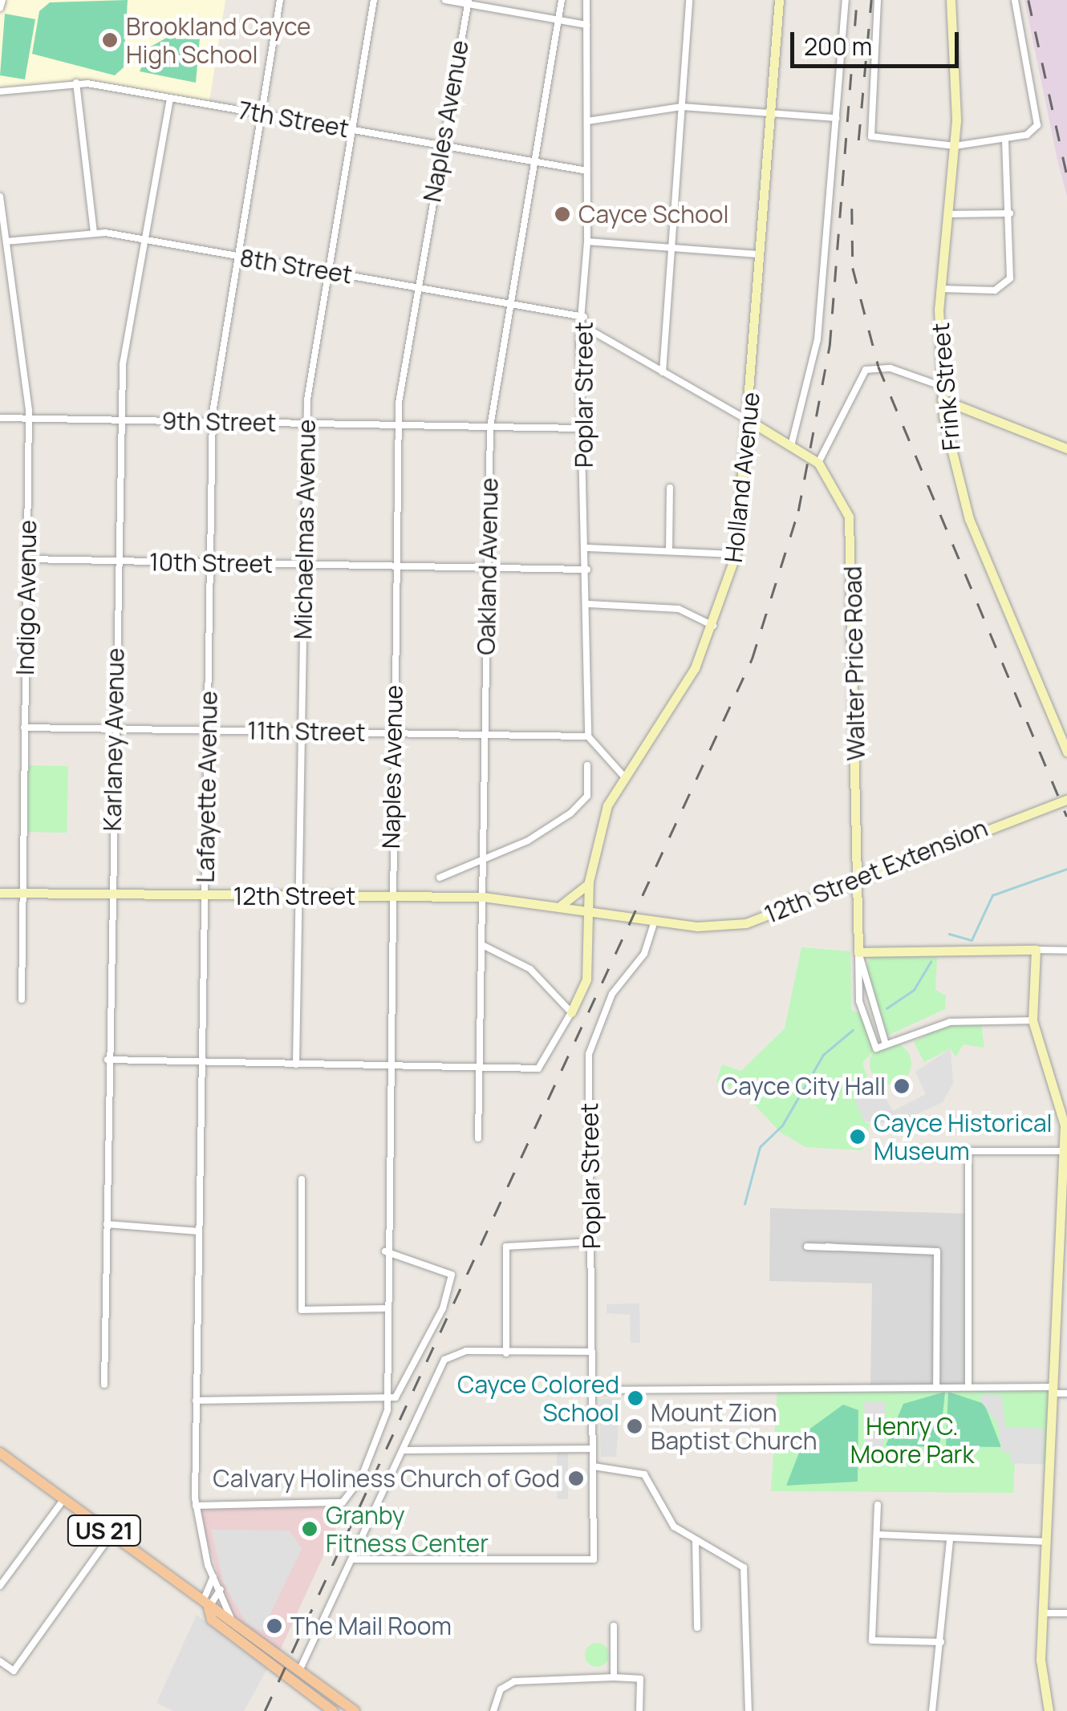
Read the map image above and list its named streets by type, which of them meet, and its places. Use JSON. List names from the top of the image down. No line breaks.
{"streets":{"main road":["US 21"],"street":["7th Street","Naples Avenue","8th Street","Frink Street","Poplar Street","9th Street","Holland Avenue","Michaelmas Avenue","10th Street","Oakland Avenue","Indigo Avenue","Walter Price Road","11th Street","Karlaney Avenue","Lafayette Avenue","12th Street Extension","12th Street"]},"crossings":[["7th Street","Naples Avenue"],["7th Street","Poplar Street"],["7th Street","Michaelmas Avenue"],["7th Street","Oakland Avenue"],["7th Street","Karlaney Avenue"],["7th Street","Lafayette Avenue"],["Naples Avenue","8th Street"],["Naples Avenue","9th Street"],["Naples Avenue","10th Street"],["Naples Avenue","11th Street"],["Naples Avenue","Lafayette Avenue"],["Naples Avenue","12th Street"],["8th Street","Poplar Street"],["8th Street","Michaelmas Avenue"],["8th Street","Oakland Avenue"],["8th Street","Indigo Avenue"],["8th Street","Karlaney Avenue"],["8th Street","Lafayette Avenue"],["Poplar Street","9th Street"],["Poplar Street","10th Street"],["Poplar Street","11th Street"],["Poplar Street","12th Street Extension"],["9th Street","Michaelmas Avenue"],["9th Street","Oakland Avenue"],["9th Street","Indigo Avenue"],["9th Street","Karlaney Avenue"],["9th Street","Lafayette Avenue"],["Holland Avenue","Walter Price Road"],["Holland Avenue","12th Street Extension"],["Holland Avenue","12th Street"],["Michaelmas Avenue","10th Street"],["Michaelmas Avenue","11th Street"],["Michaelmas Avenue","12th Street"],["10th Street","Oakland Avenue"],["10th Street","Indigo Avenue"],["10th Street","Karlaney Avenue"],["10th Street","Lafayette Avenue"],["Oakland Avenue","11th Street"],["Oakland Avenue","12th Street"],["Indigo Avenue","11th Street"],["Indigo Avenue","12th Street"],["Walter Price Road","12th Street Extension"],["11th Street","Karlaney Avenue"],["11th Street","Lafayette Avenue"],["Karlaney Avenue","12th Street"],["Lafayette Avenue","12th Street"],["Lafayette Avenue","US 21"],["12th Street Extension","12th Street"]],"parks":["Henry C. Moore Park"],"places":["Brookland Cayce High School","Cayce School","Cayce City Hall","Cayce Historical Museum","Cayce Colored School","Mount Zion Baptist Church","Calvary Holiness Church of God","Granby Fitness Center","The Mail Room"],"scale_bar":"200 m"}
